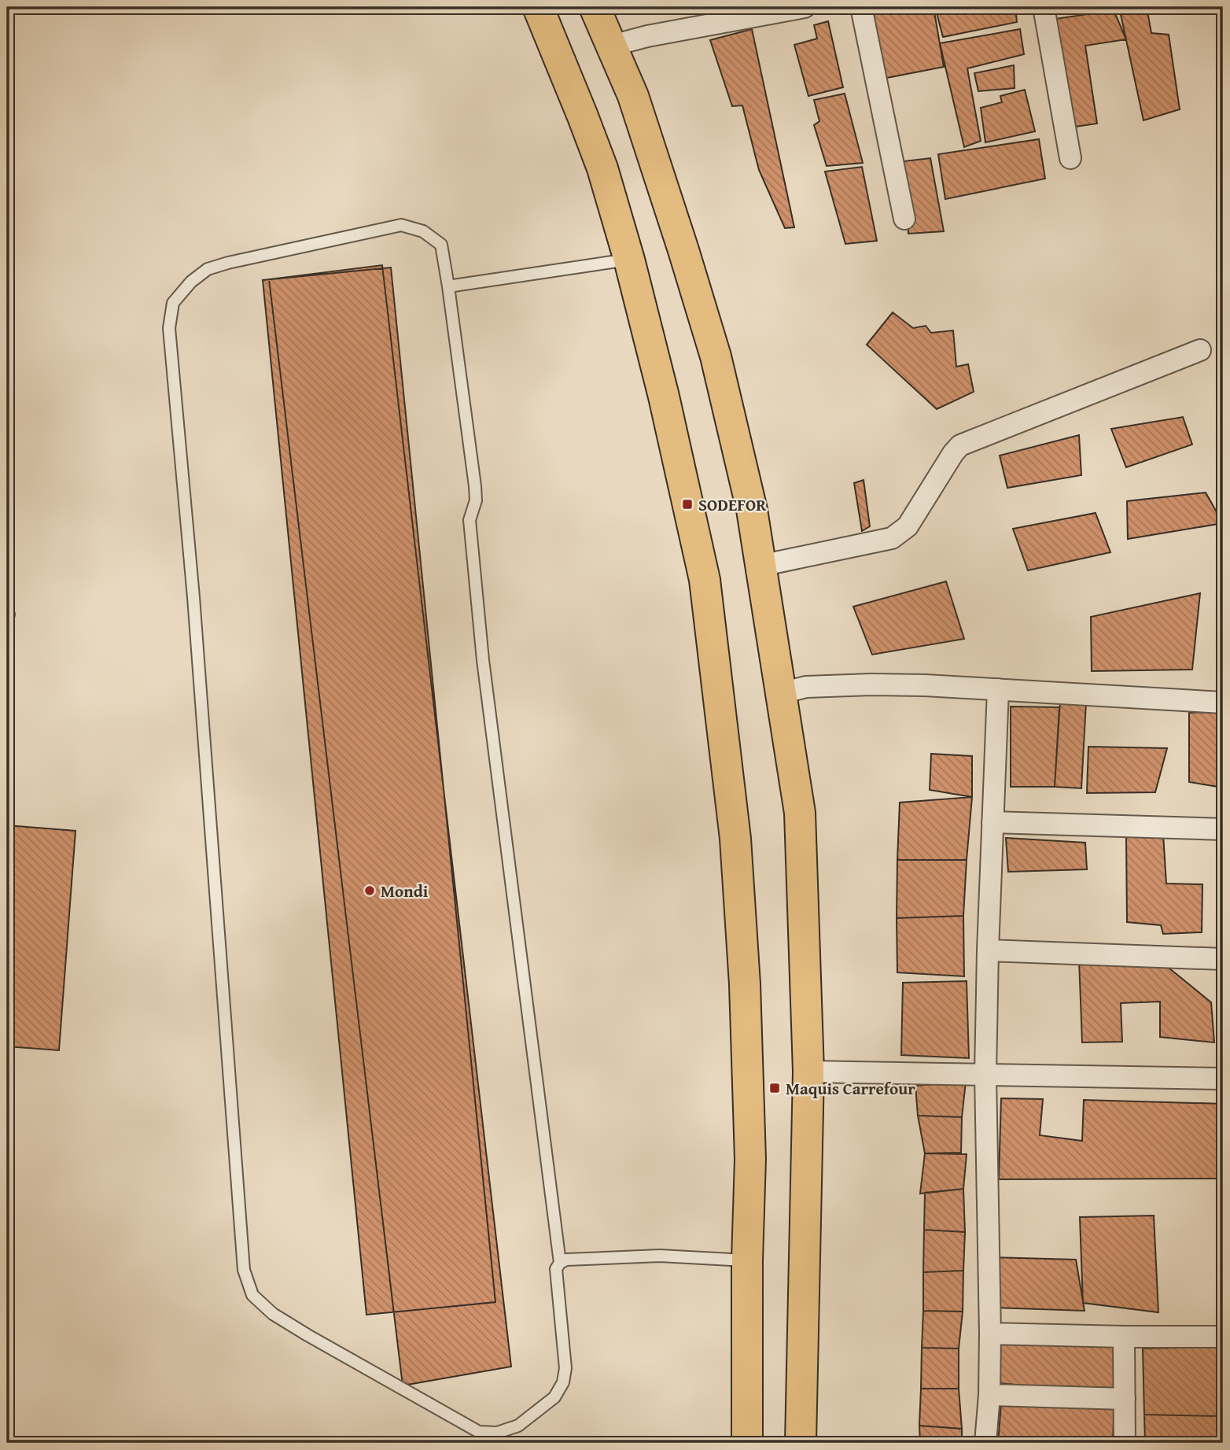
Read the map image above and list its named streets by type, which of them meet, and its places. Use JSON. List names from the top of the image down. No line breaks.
{"places":{"transit":["SODEFOR","Maquis Carrefour"],"other":["Mondi"]}}
